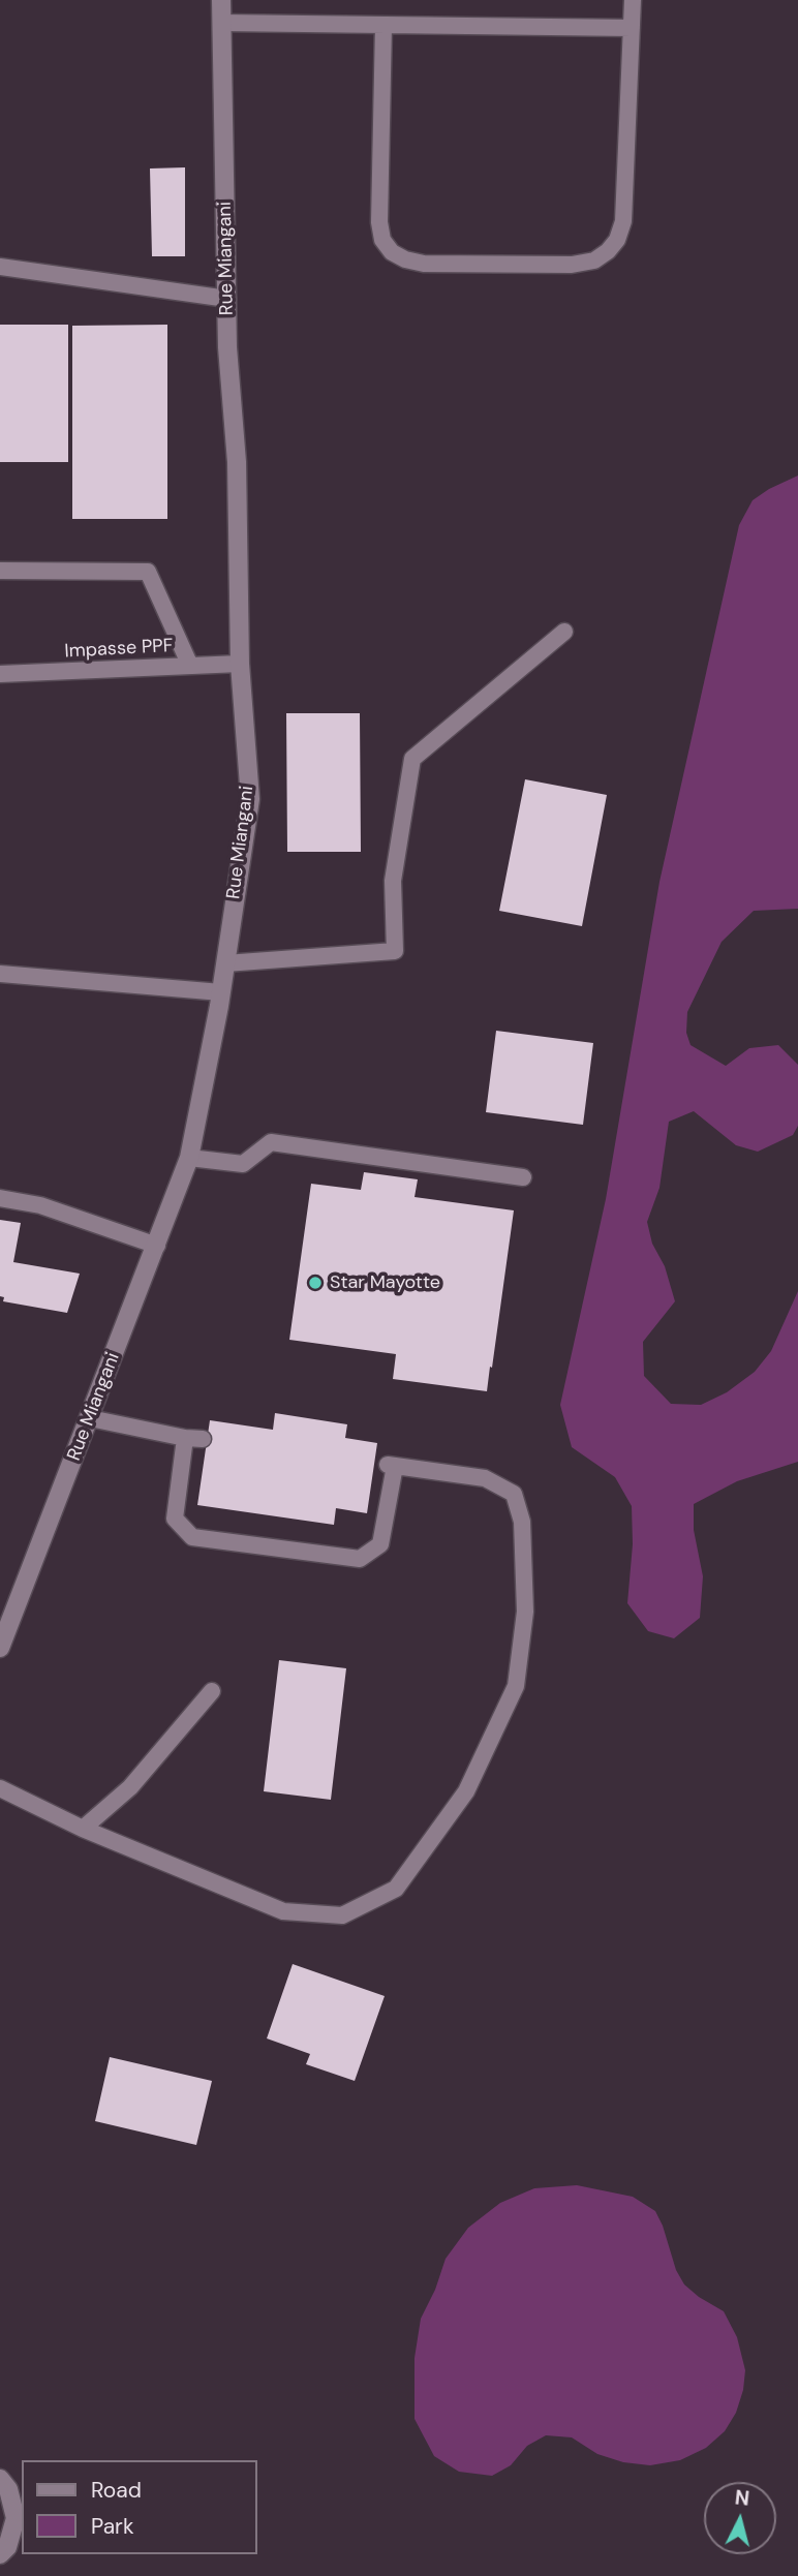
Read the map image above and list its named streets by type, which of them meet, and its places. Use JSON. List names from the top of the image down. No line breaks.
{"streets":{"street":["Rue Miangani"],"lane":["Impasse PPF"]},"crossings":[["Rue Miangani","Impasse PPF"]],"places":["Star Mayotte"],"legend":["Road","Park"],"north":"top"}
